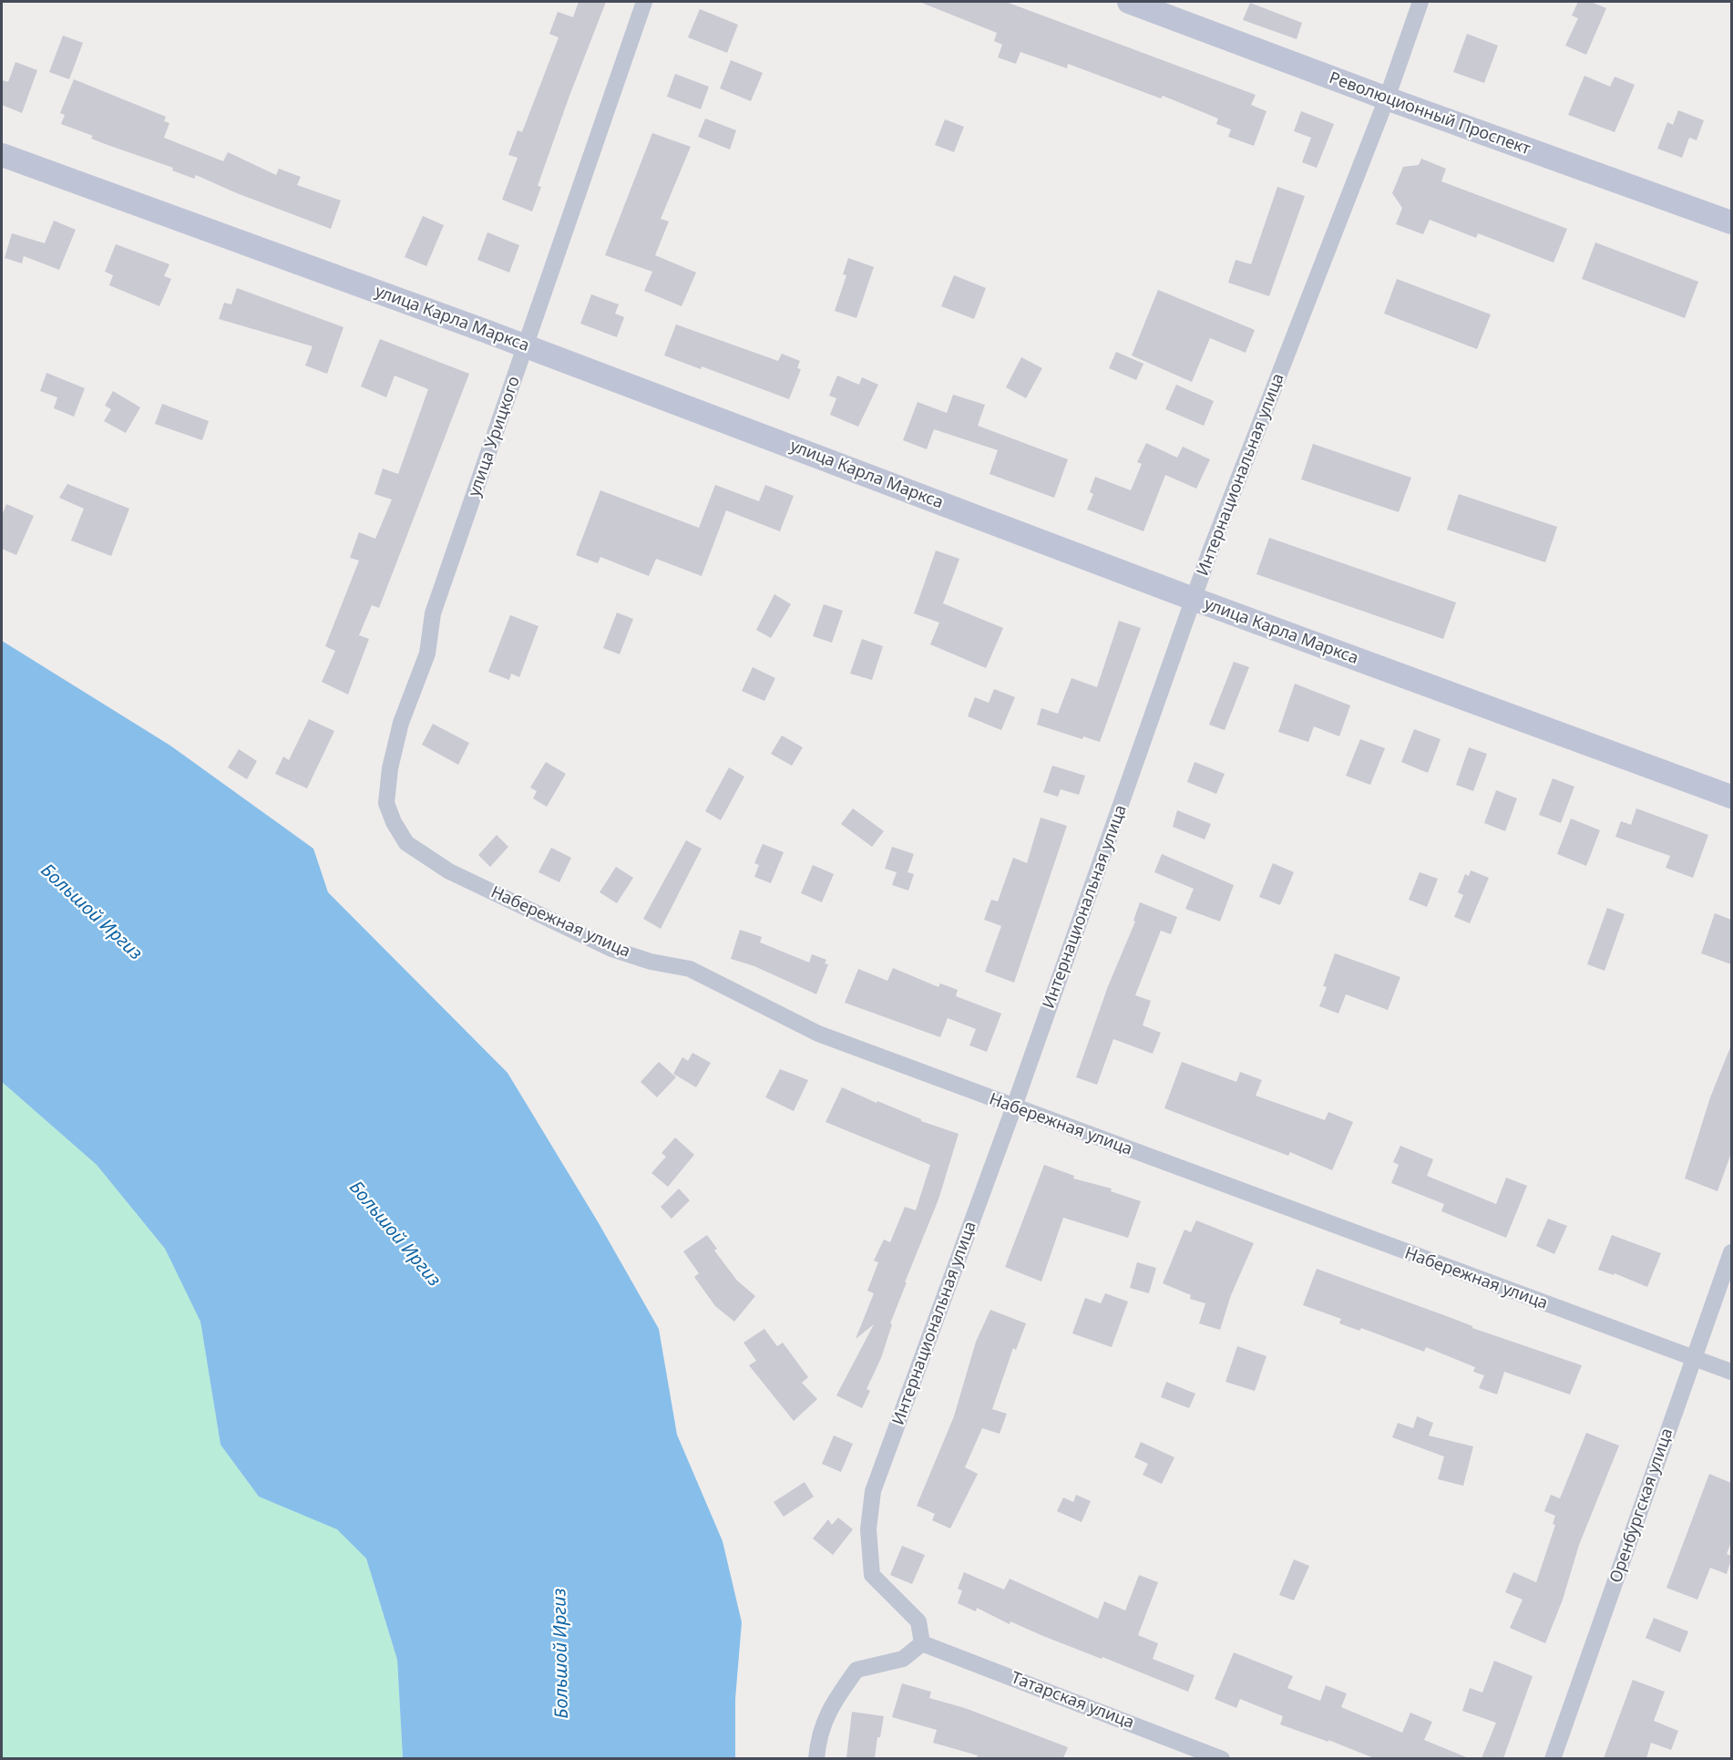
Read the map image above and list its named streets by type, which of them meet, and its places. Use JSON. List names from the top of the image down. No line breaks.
{"streets":{"main road":["Революционный Проспект","улица Карла Маркса"],"street":["улица Урицкого","Интернациональная улица","Набережная улица","Оренбургская улица","Татарская улица"]},"crossings":[["Революционный Проспект","Интернациональная улица"],["улица Карла Маркса","улица Урицкого"],["улица Карла Маркса","Интернациональная улица"],["улица Урицкого","Набережная улица"],["Интернациональная улица","Набережная улица"],["Интернациональная улица","Татарская улица"],["Набережная улица","Оренбургская улица"]],"water":["Большой Иргиз"]}
